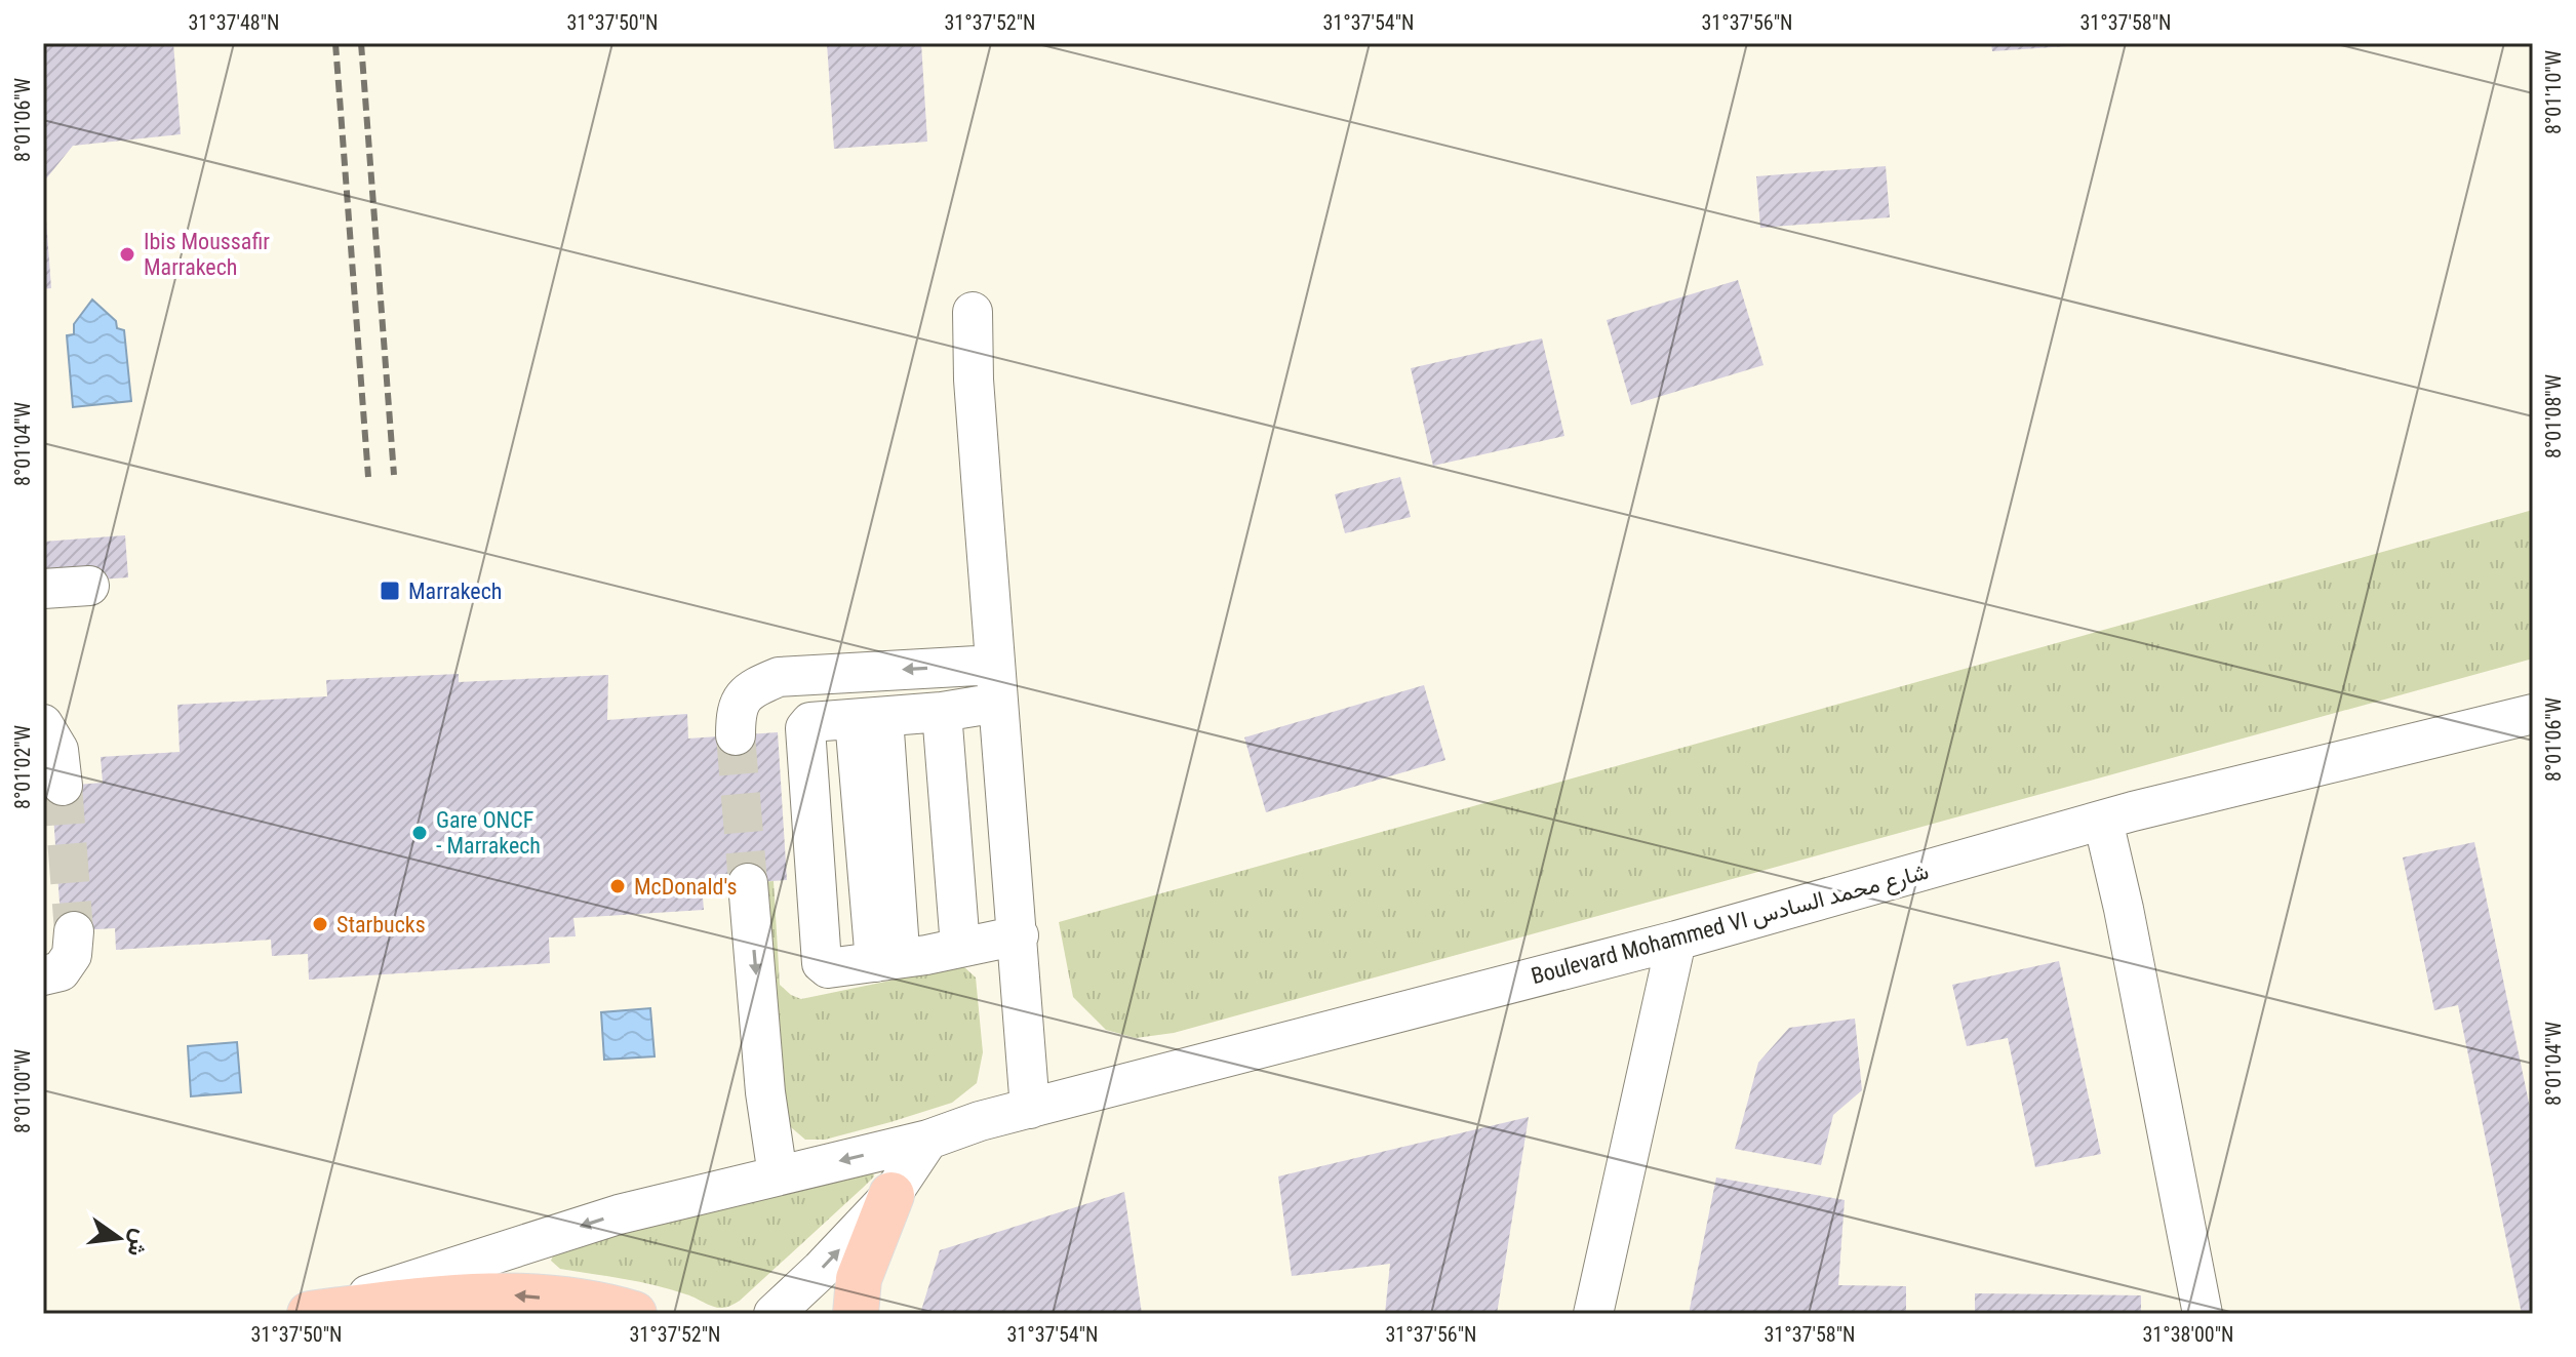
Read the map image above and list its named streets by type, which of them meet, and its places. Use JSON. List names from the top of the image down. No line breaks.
{"streets":{"street":["Boulevard Mohammed VI شارع محمد السادس"]},"places":{"other":["Ibis Moussafir Marrakech","Gare ONCF - Marrakech","McDonald's","Starbucks"],"transit":["Marrakech"]},"north":"right","coordinates":["31°37'48\"N","31°37'50\"N","31°37'52\"N","31°37'54\"N","31°37'56\"N","31°37'58\"N","8°01'10\"W","8°01'06\"W","8°01'08\"W","8°01'04\"W","8°01'02\"W","8°01'00\"W","31°38'00\"N"]}
